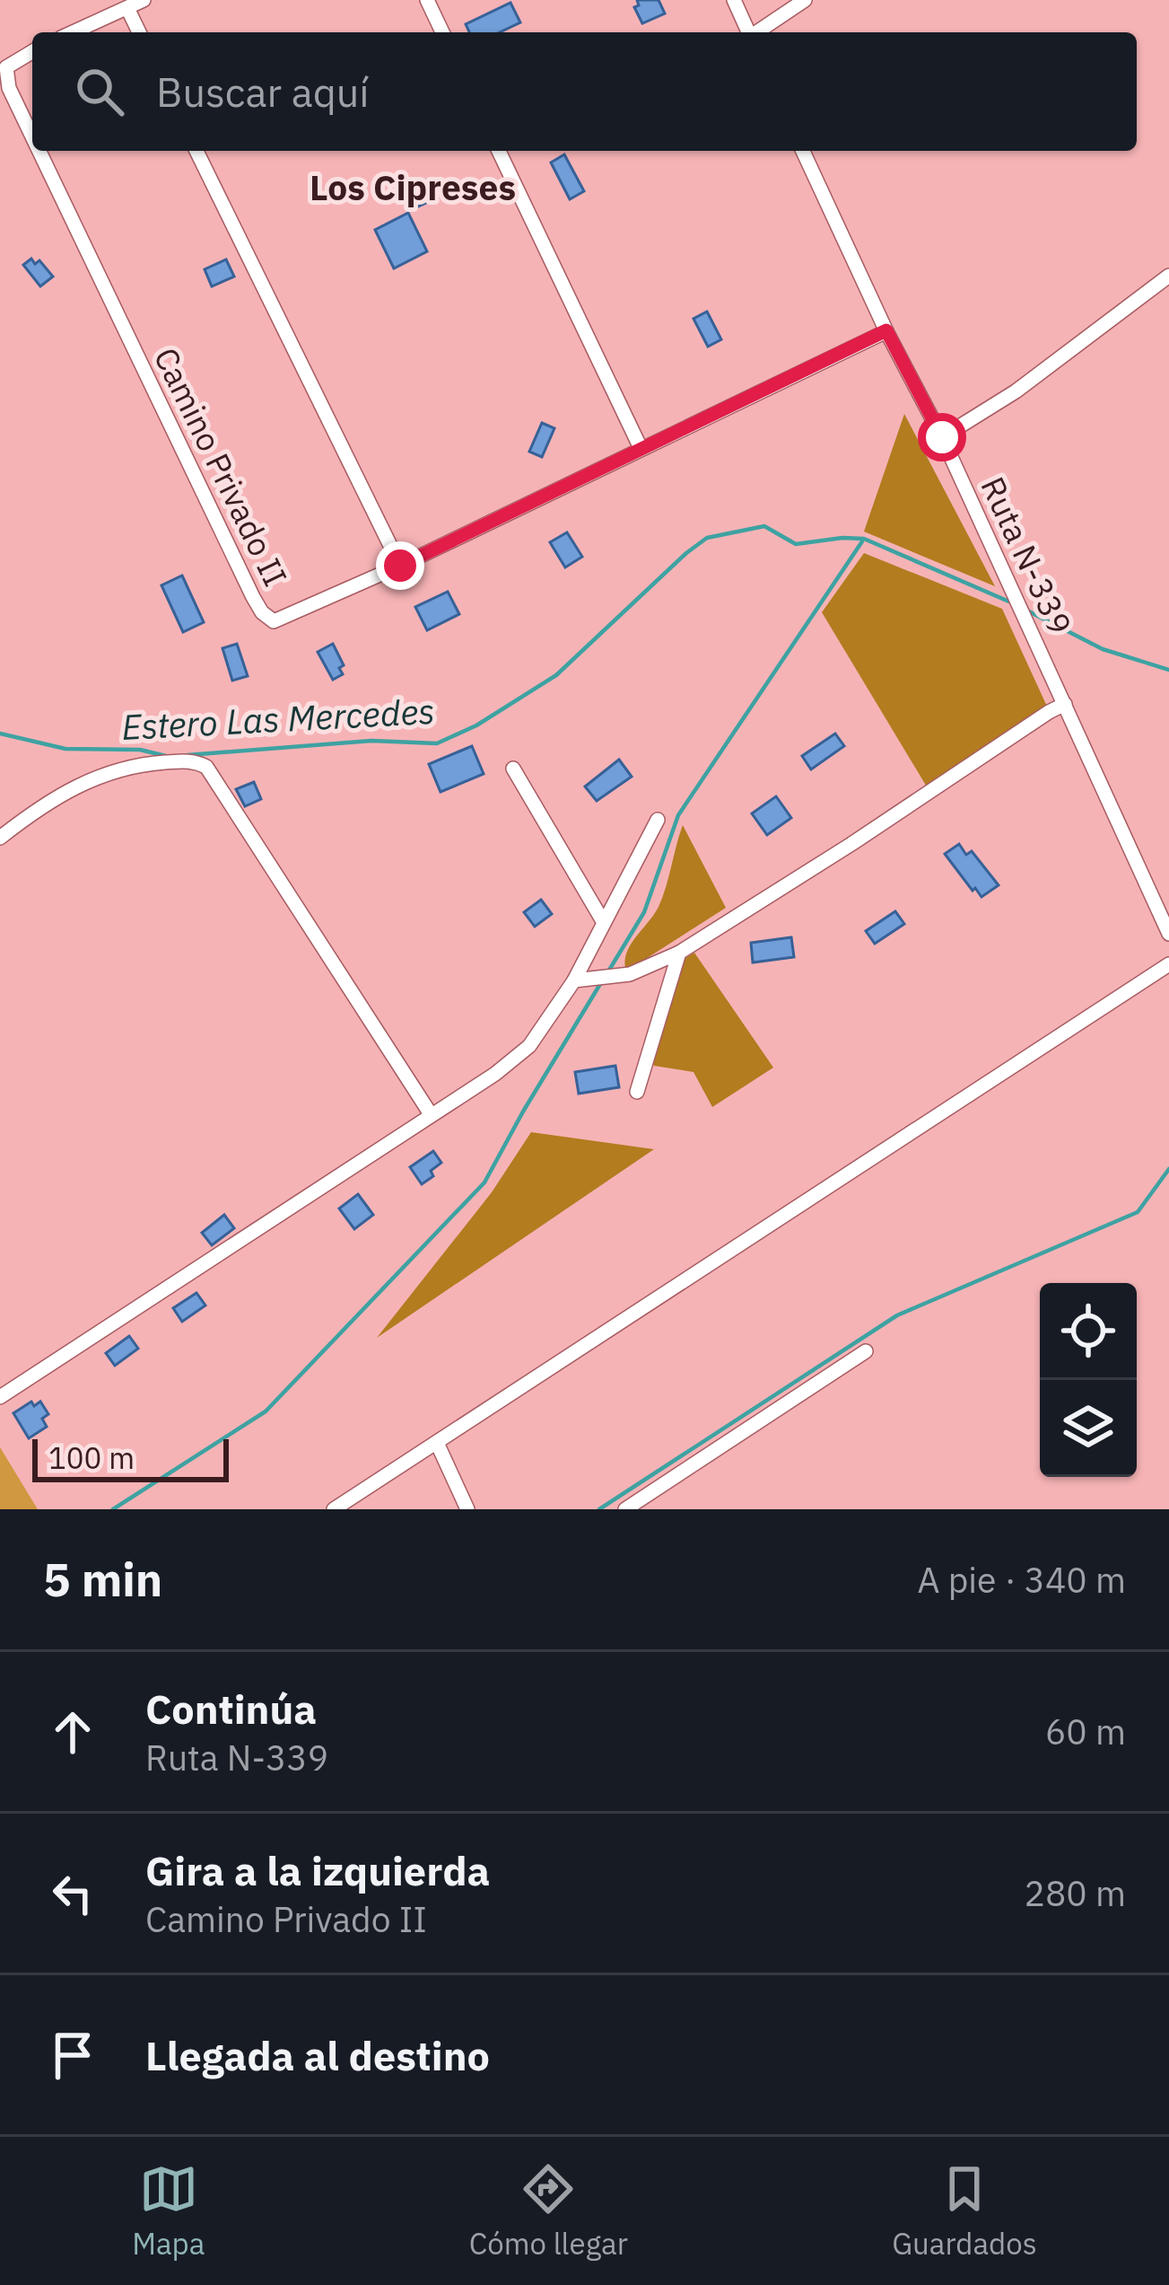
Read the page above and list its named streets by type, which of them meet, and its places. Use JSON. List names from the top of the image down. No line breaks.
{"streets":{"street":["Camino Privado II","Ruta N-339"]},"crossings":[["Camino Privado II","Ruta N-339"]],"districts":["Los Cipreses"],"water":["Estero Las Mercedes"],"scale_bar":"100 m","page":{"search":"Buscar aquí","scale":"100 m","heading":["5 min","A pie · 340 m"],"list":[["Continúa","Ruta N-339","60 m"],["Gira a la izquierda","Camino Privado II","280 m"],"Llegada al destino"],"nav":["Mapa","Cómo llegar","Guardados"]}}
